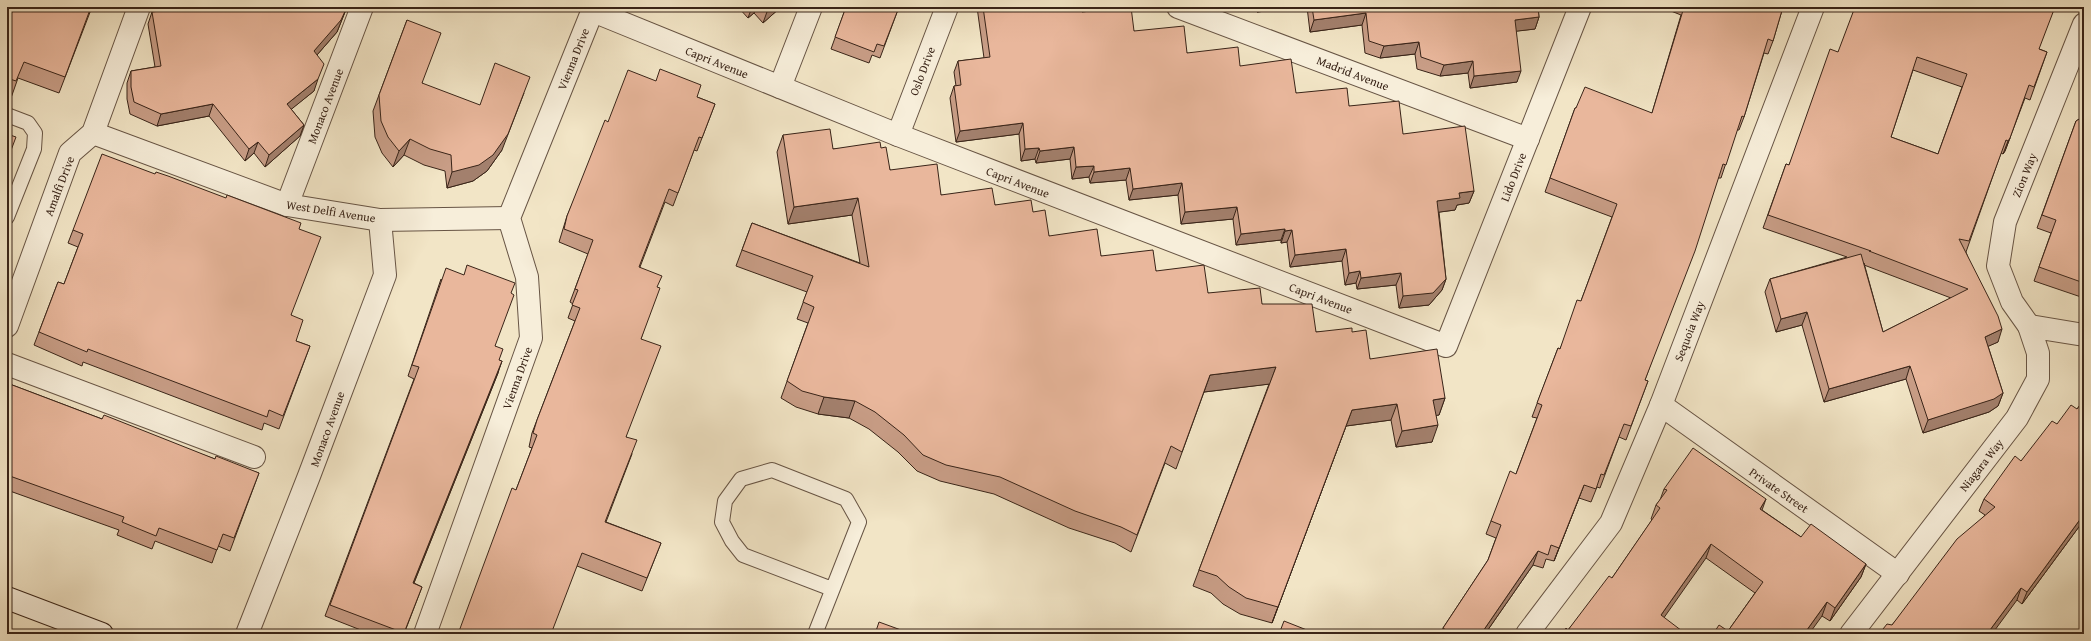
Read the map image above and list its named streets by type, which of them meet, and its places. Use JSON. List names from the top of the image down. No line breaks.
{"streets":{"street":["Vienna Drive","Capri Avenue","Oslo Drive","Madrid Avenue","Monaco Avenue","Zion Way","Lido Drive","Amalfi Drive","West Delfi Avenue","Sequoia Way","Niagara Way","Private Street"]},"crossings":[["Vienna Drive","Capri Avenue"],["Vienna Drive","West Delfi Avenue"],["Capri Avenue","Oslo Drive"],["Capri Avenue","Lido Drive"],["Madrid Avenue","Lido Drive"],["Monaco Avenue","West Delfi Avenue"],["Zion Way","Niagara Way"],["Amalfi Drive","West Delfi Avenue"],["Sequoia Way","Private Street"],["Niagara Way","Private Street"]]}
